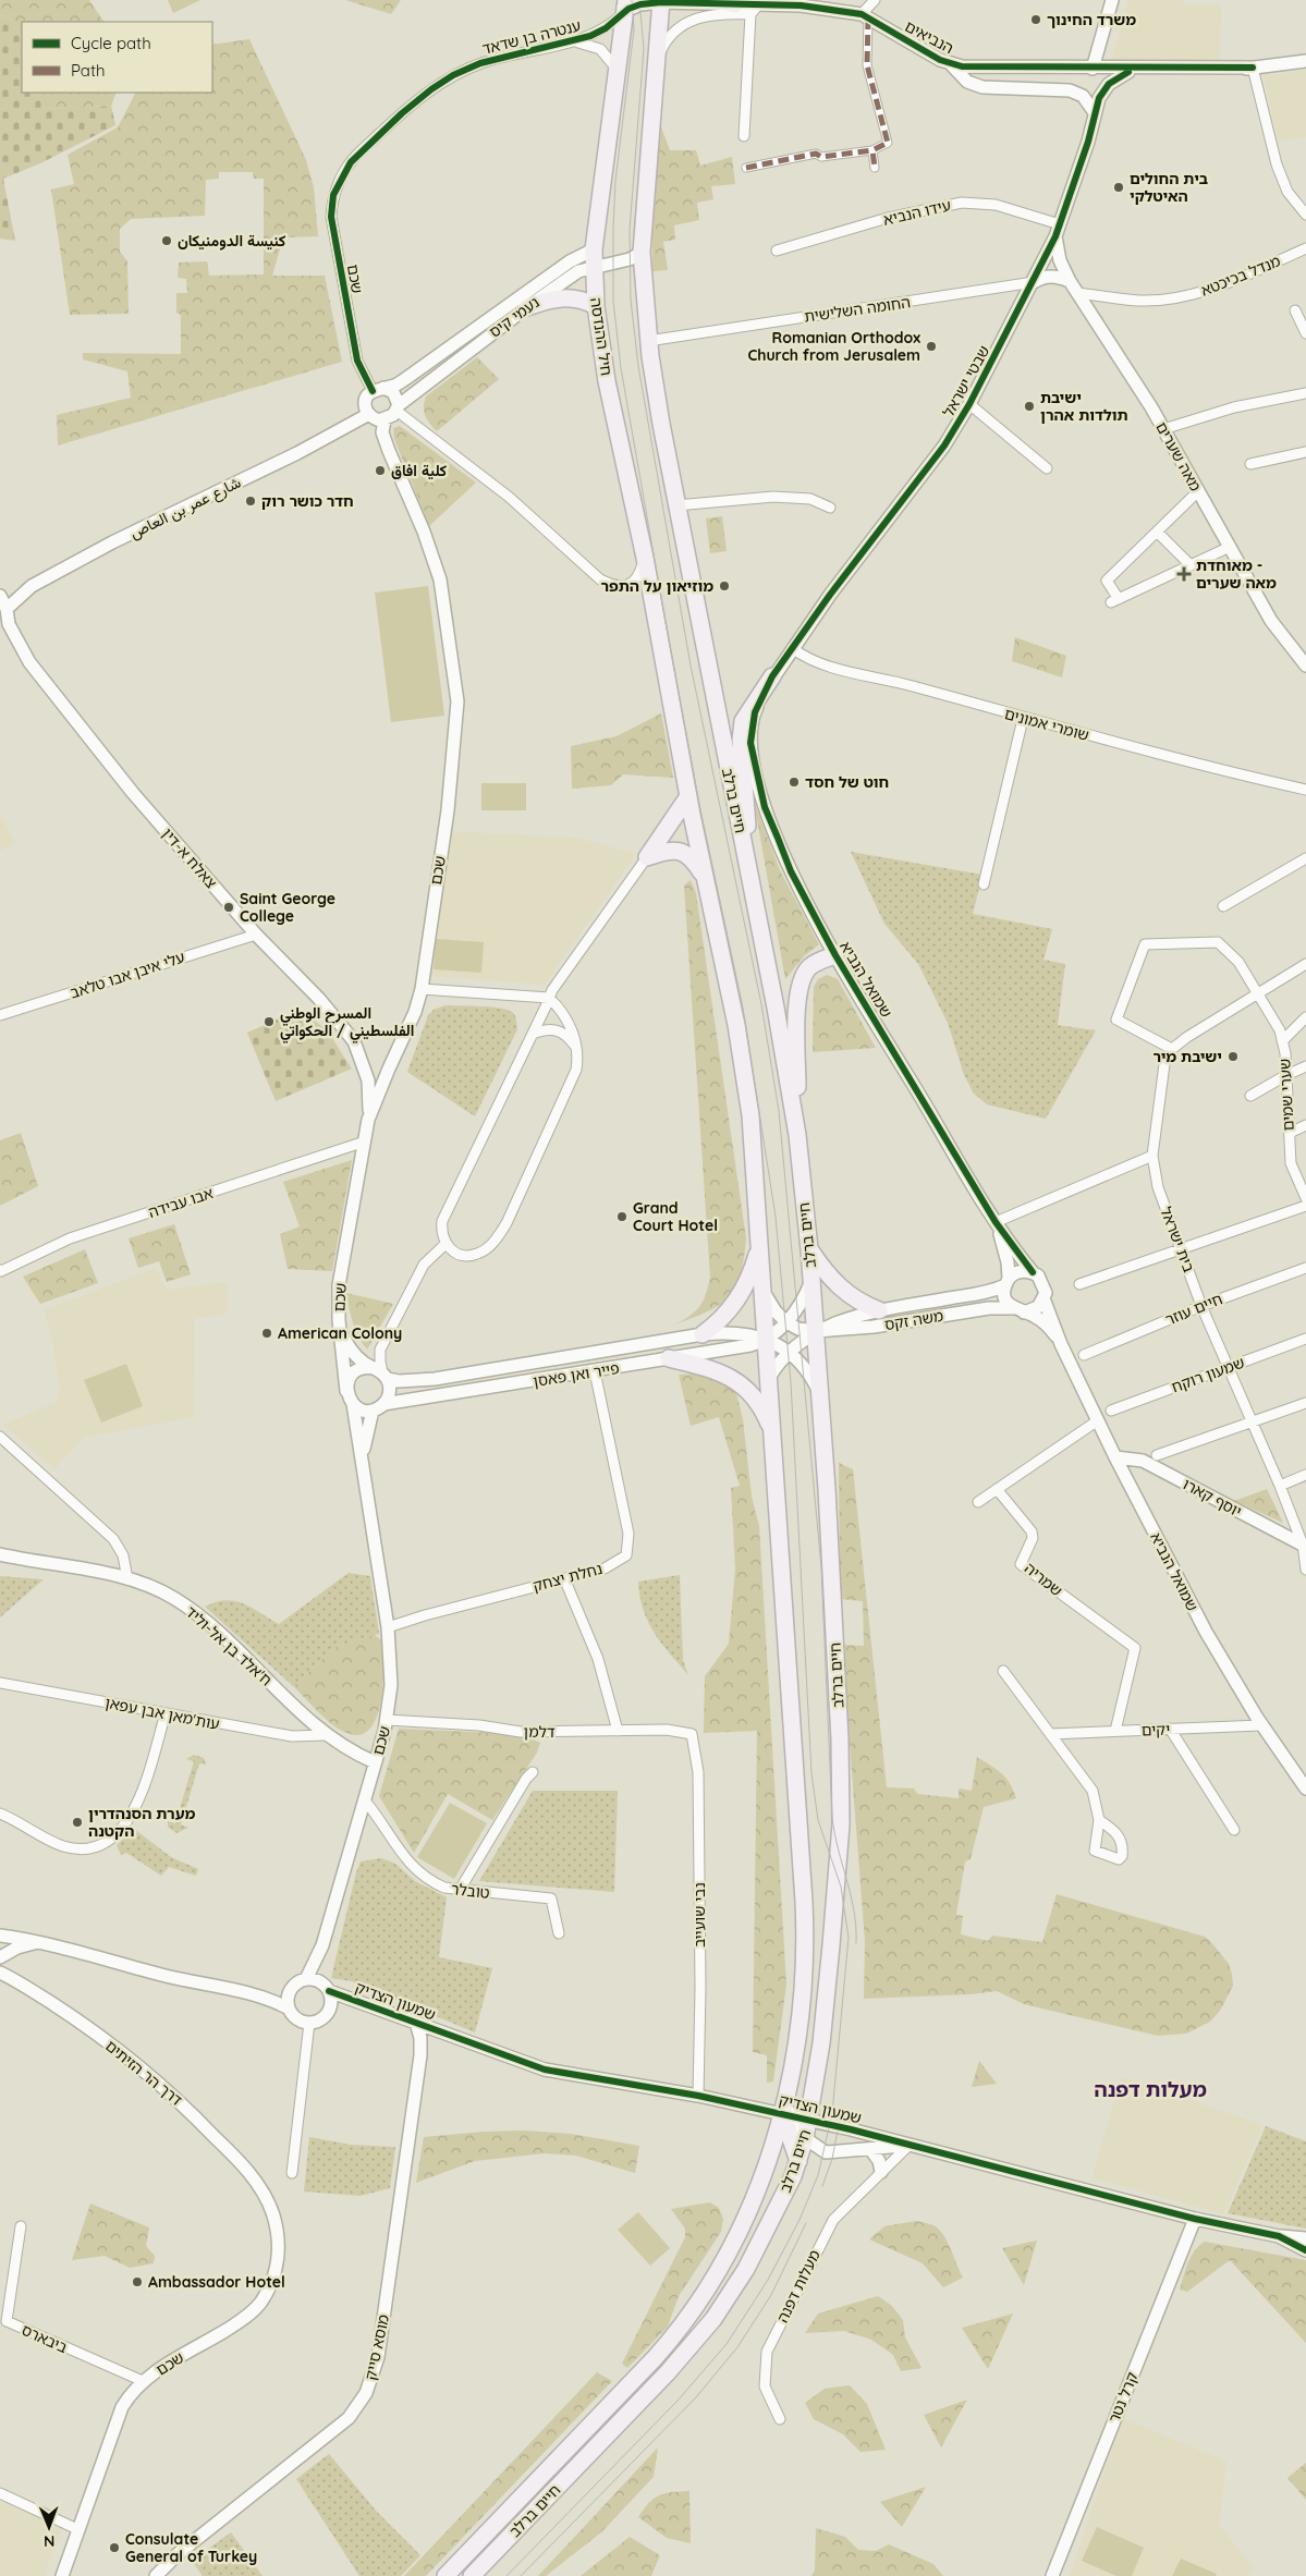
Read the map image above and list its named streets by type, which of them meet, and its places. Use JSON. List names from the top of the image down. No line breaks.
{"streets":{"highway":["חיל ההנדסה","חיים ברלב"],"street":["ענטרה בן שדאד","הנביאים","עידו הנביא","מנדל בכיכטא","שכם","החומה השלישית","נעמי קיס","שבטי ישראל","מאה שערים","شارع عمر بن العاص","שומרי אמונים","צאלח א-דין","עלי איבן אבו טלאב","שמואל הנביא","שערי שמים","אבו עבידה","בית ישראל","חיים עוזר","משה זקס","פייר ואן פאסן","שמעון רוקח","יוסף קארו","נחלת יצחק","שמריה","ח'אלד בן אל-וליד","עות'מאן אבן עפאן","יקים","דלמן","טובלר","נבי שועייב","שמעון הצדיק","דרך הר הזיתים","מעלות דפנה","ביבארס","מוסא סייק","קרל נטר"]},"crossings":[["ענטרה בן שדאד","הנביאים"],["ענטרה בן שדאד","שכם"],["ענטרה בן שדאד","חיל ההנדסה"],["הנביאים","חיל ההנדסה"],["הנביאים","שבטי ישראל"],["עידו הנביא","שבטי ישראל"],["עידו הנביא","מאה שערים"],["מנדל בכיכטא","מאה שערים"],["שכם","נעמי קיס"],["שכם","شارع عمر بن العاص"],["שכם","צאלח א-דין"],["שכם","אבו עבידה"],["שכם","פייר ואן פאסן"],["שכם","נחלת יצחק"],["שכם","ח'אלד בן אל-וליד"],["שכם","דלמן"],["שכם","טובלר"],["שכם","שמעון הצדיק"],["שכם","דרך הר הזיתים"],["שכם","ביבארס"],["החומה השלישית","שבטי ישראל"],["נעמי קיס","חיל ההנדסה"],["נעמי קיס","شارع عمر بن العاص"],["חיל ההנדסה","חיים ברלב"],["שבטי ישראל","מאה שערים"],["שבטי ישראל","שומרי אמונים"],["שבטי ישראל","שמואל הנביא"],["شارع عمر بن العاص","צאלח א-דין"],["חיים ברלב","משה זקס"],["חיים ברלב","פייר ואן פאסן"],["חיים ברלב","שמעון הצדיק"],["צאלח א-דין","עלי איבן אבו טלאב"],["שמואל הנביא","משה זקס"],["שמואל הנביא","יוסף קארו"],["שמואל הנביא","יקים"],["שערי שמים","בית ישראל"],["בית ישראל","חיים עוזר"],["בית ישראל","שמעון רוקח"],["בית ישראל","יוסף קארו"],["משה זקס","פייר ואן פאסן"],["פייר ואן פאסן","נחלת יצחק"],["שמריה","יקים"],["ח'אלד בן אל-וליד","עות'מאן אבן עפאן"],["דלמן","נבי שועייב"],["נבי שועייב","שמעון הצדיק"],["שמעון הצדיק","מעלות דפנה"],["שמעון הצדיק","מוסא סייק"],["שמעון הצדיק","קרל נטר"]],"districts":["מעלות דפנה"],"places":{"other":["משרד החינוך","בית החולים האיטלקי","كنيسة الدومنيكان","Romanian Orthodox Church from Jerusalem","ישיבת תולדות אהרן","كلية افاق","חדר כושר רוק","מוזיאון על התפר","חוט של חסד","Saint George College","المسرح الوطني الفلسطيني / الحكواتي","ישיבת מיר","Grand Court Hotel","American Colony","מערת הסנהדרין הקטנה","Ambassador Hotel","Consulate General of Turkey"],"health":["מאוחדת - מאה שערים"]},"legend":["Cycle path","Path"],"north":"bottom"}
